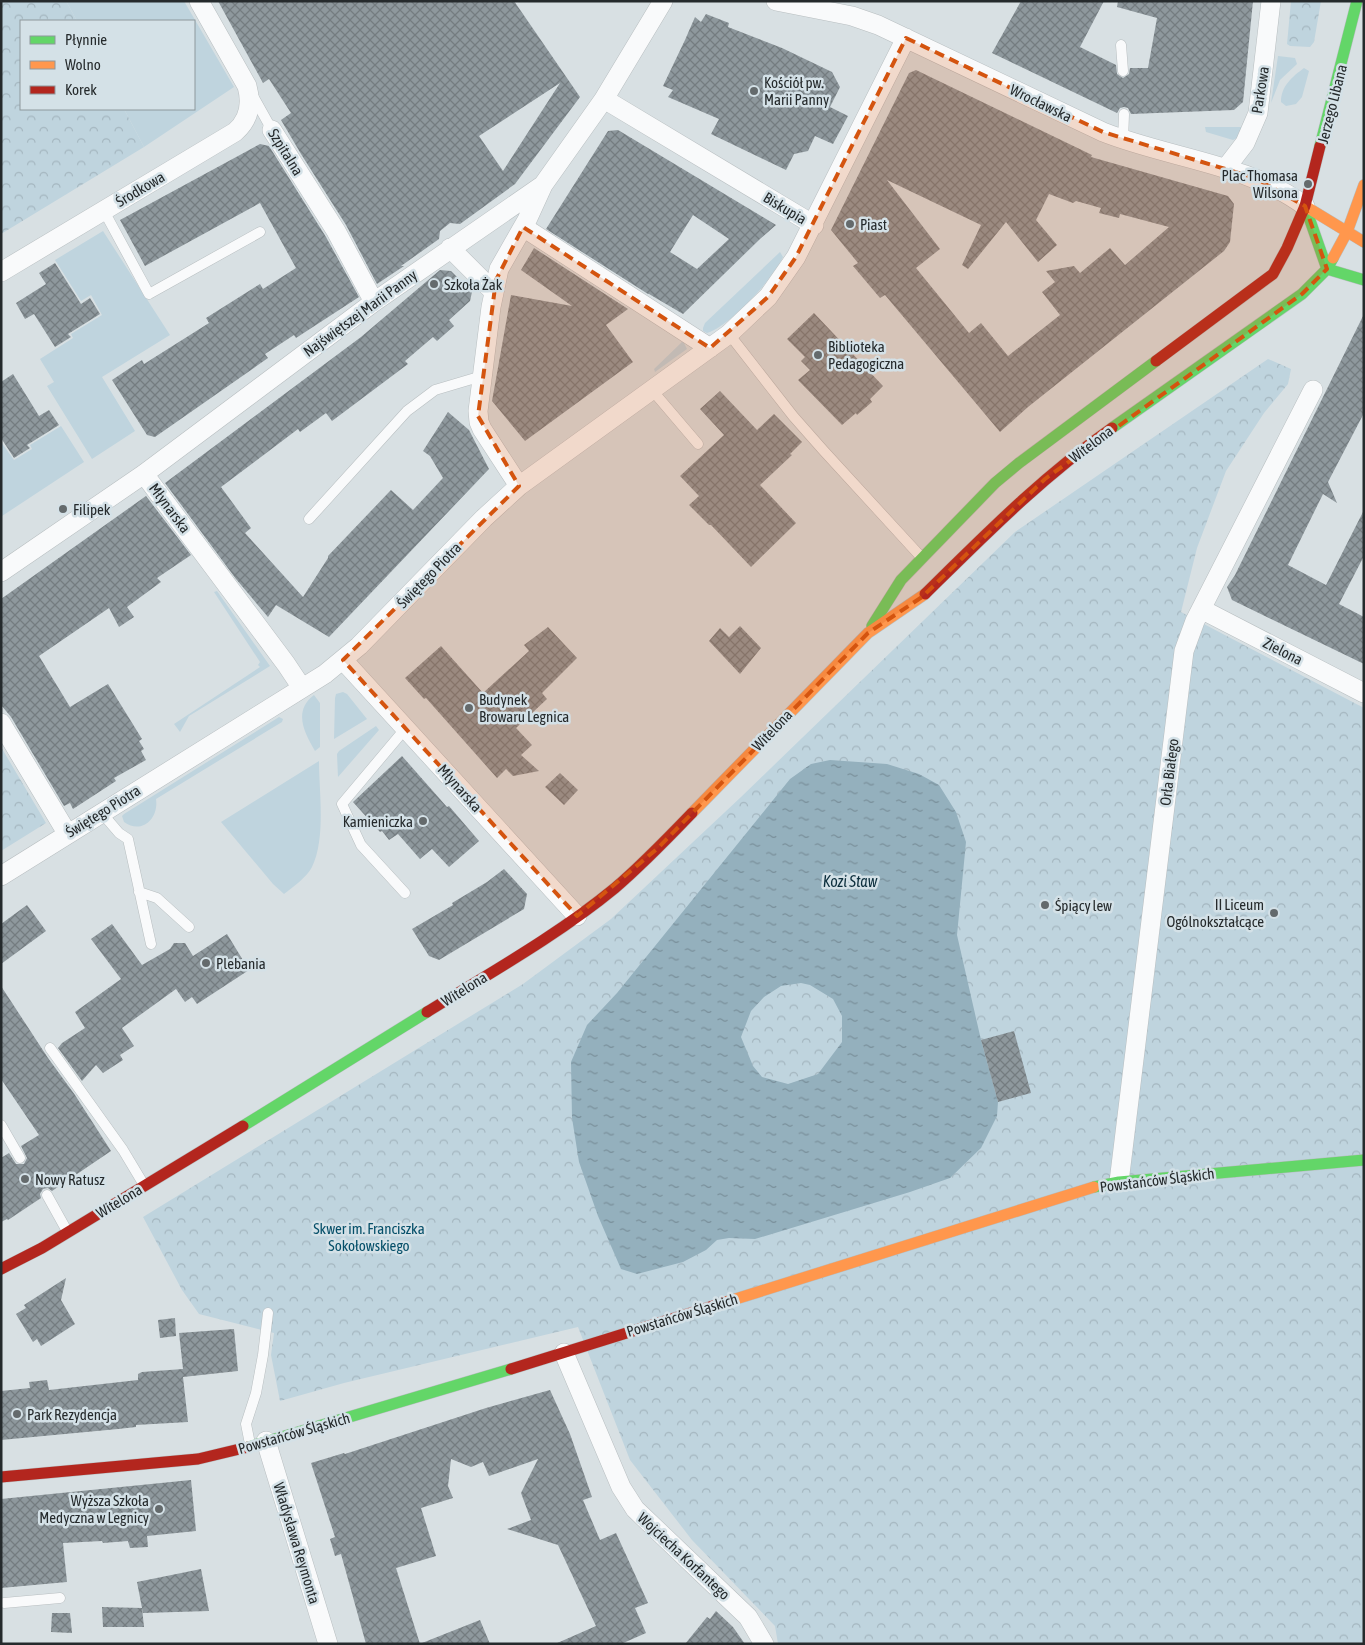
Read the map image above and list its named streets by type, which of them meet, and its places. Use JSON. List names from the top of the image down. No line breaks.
{"streets":{"main road":["Wrocławska","Jerzego Libana","Witelona","Powstańców Śląskich"],"street":["Parkowa","Szpitalna","Środkowa","Biskupia","Najświętszej Marii Panny","Młynarska","Świętego Piotra","Zielona","Orła Białego","Władysława Reymonta","Wojciecha Korfantego"]},"crossings":[["Parkowa","Wrocławska"],["Wrocławska","Jerzego Libana"],["Wrocławska","Biskupia"],["Wrocławska","Witelona"],["Jerzego Libana","Witelona"],["Szpitalna","Środkowa"],["Szpitalna","Najświętszej Marii Panny"],["Biskupia","Najświętszej Marii Panny"],["Biskupia","Świętego Piotra"],["Najświętszej Marii Panny","Młynarska"],["Witelona","Młynarska"],["Młynarska","Świętego Piotra"],["Zielona","Orła Białego"],["Orła Białego","Powstańców Śląskich"],["Powstańców Śląskich","Władysława Reymonta"],["Powstańców Śląskich","Wojciecha Korfantego"]],"water":["Kozi Staw"],"parks":["Skwer im. Franciszka Sokołowskiego"],"places":["Kościół pw. Marii Panny","Plac Thomasa Wilsona","Piast","Szkoła Żak","Biblioteka Pedagogiczna","Filipek","Budynek Browaru Legnica","Kamieniczka","Śpiący lew","II Liceum Ogólnokształcące","Plebania","Nowy Ratusz","Park Rezydencja","Wyższa Szkoła Medyczna w Legnicy"],"legend":["Płynnie","Wolno","Korek"]}
